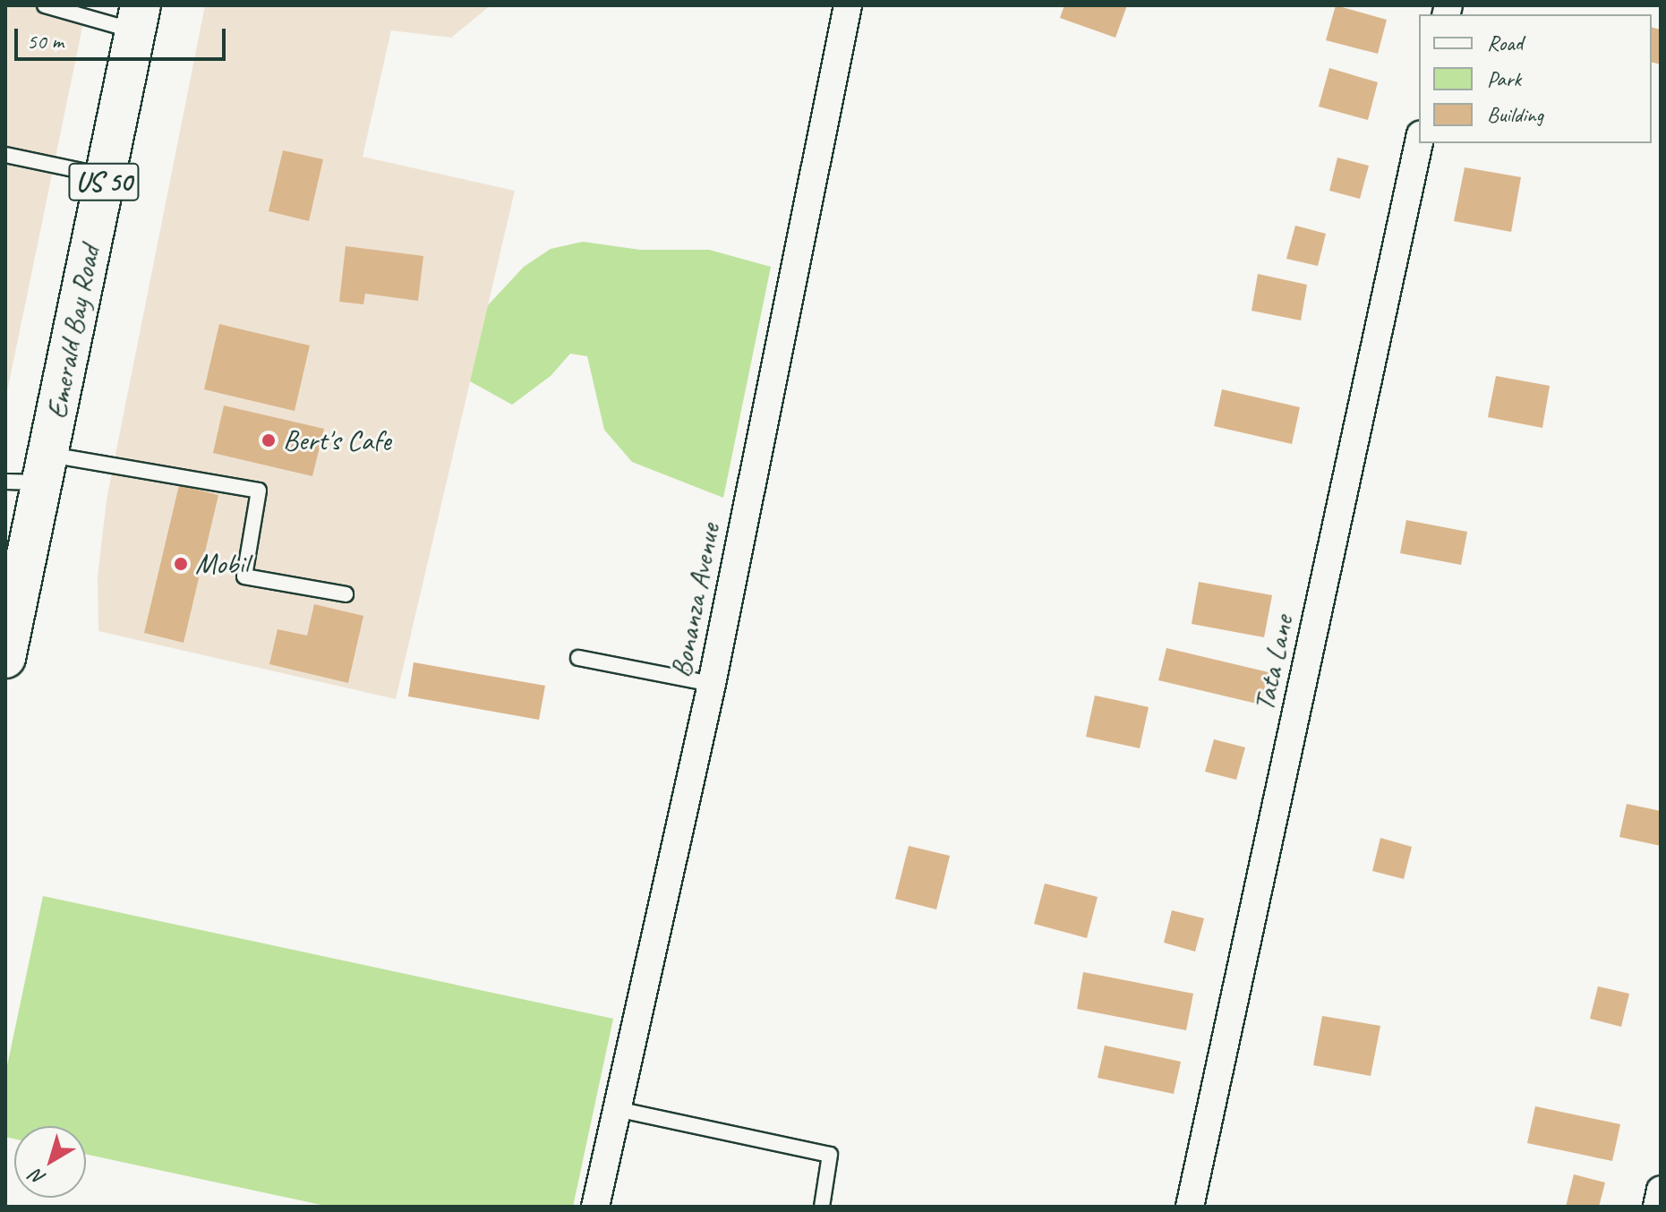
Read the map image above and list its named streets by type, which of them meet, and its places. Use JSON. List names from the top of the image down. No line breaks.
{"streets":{"highway":["US 50","Emerald Bay Road"],"street":["Bonanza Avenue","Tata Lane"]},"places":["Bert's Cafe","Mobil"],"legend":["Road","Park","Building"],"scale_bar":"50 m","north":"bottom left"}
